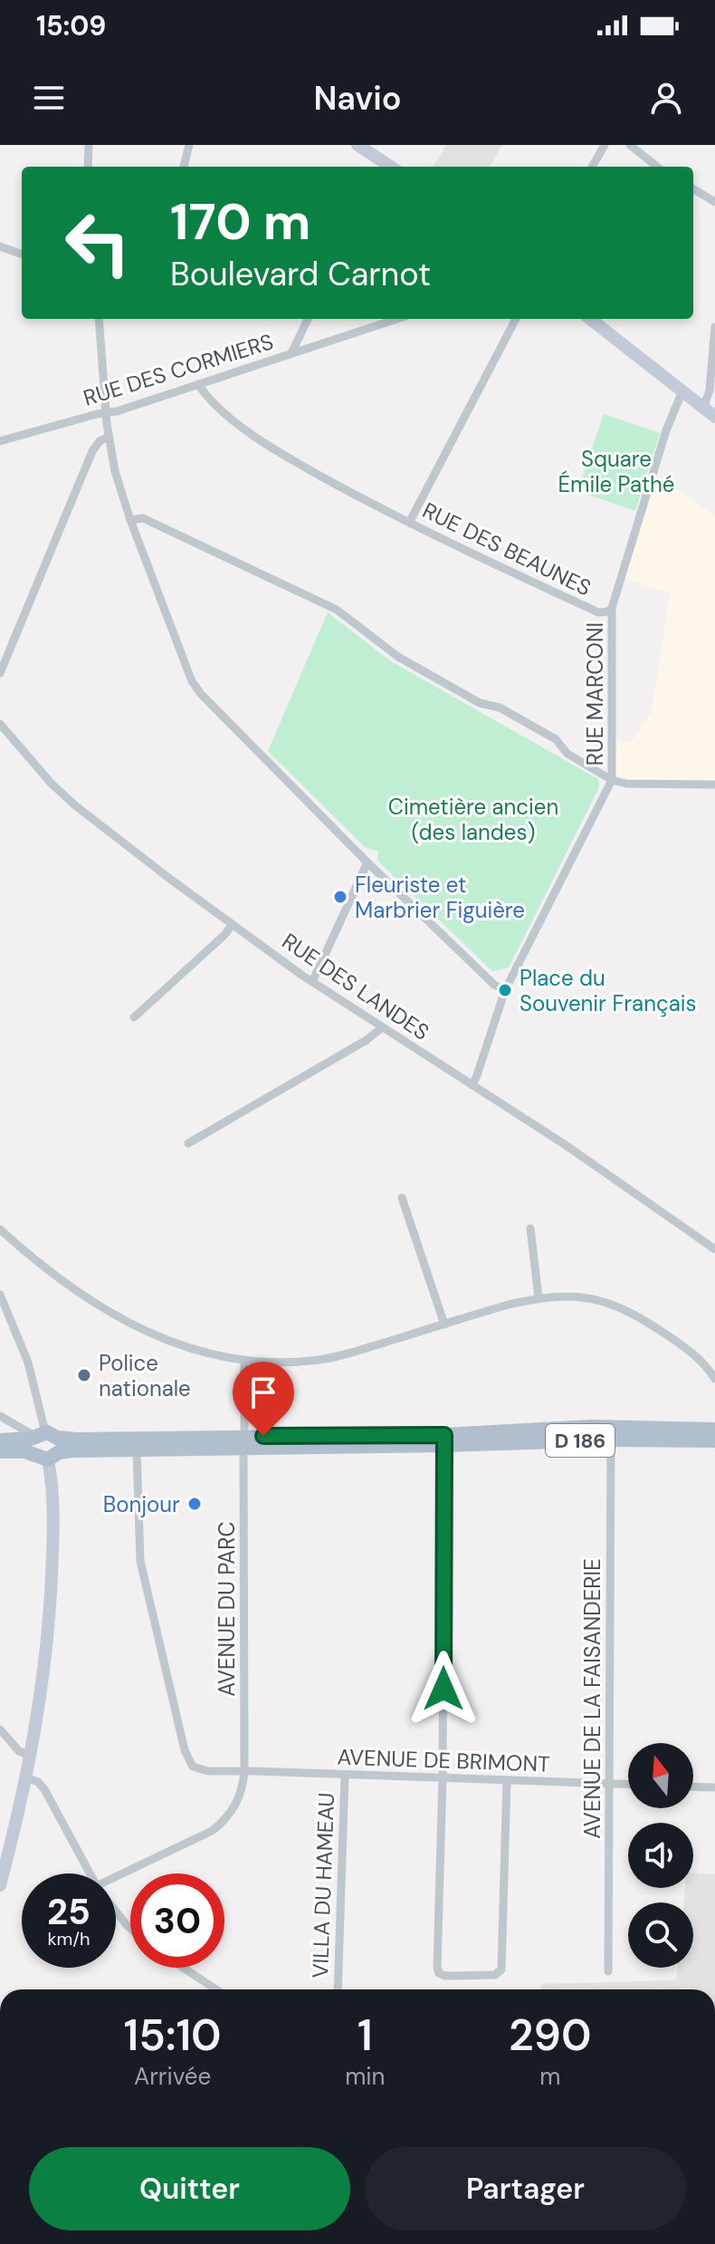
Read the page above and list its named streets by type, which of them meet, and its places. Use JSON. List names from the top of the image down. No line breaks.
{"streets":{"main road":["D 186"],"street":["RUE DES CORMIERS","RUE DES BEAUNES","RUE MARCONI","RUE DES LANDES","AVENUE DU PARC","AVENUE DE LA FAISANDERIE","AVENUE DE BRIMONT","VILLA DU HAMEAU"]},"crossings":[["RUE DES CORMIERS","RUE DES BEAUNES"],["RUE DES BEAUNES","RUE MARCONI"],["D 186","AVENUE DU PARC"],["D 186","AVENUE DE LA FAISANDERIE"],["D 186","AVENUE DE BRIMONT"],["AVENUE DU PARC","AVENUE DE BRIMONT"],["AVENUE DE LA FAISANDERIE","AVENUE DE BRIMONT"],["AVENUE DE BRIMONT","VILLA DU HAMEAU"]],"parks":["Square Émile Pathé","Cimetière ancien (des landes)"],"places":["Fleuriste et Marbrier Figuière","Place du Souvenir Français","Police nationale","Bonjour"],"north":"top","page":{"status":"15:09","header":"Navio","turn":["170 m","Boulevard Carnot"],"speed":"25 km/h","limit":"30","eta":["15:10","Arrivée","1","min","290","m"],"buttons":["Quitter","Partager"]}}
